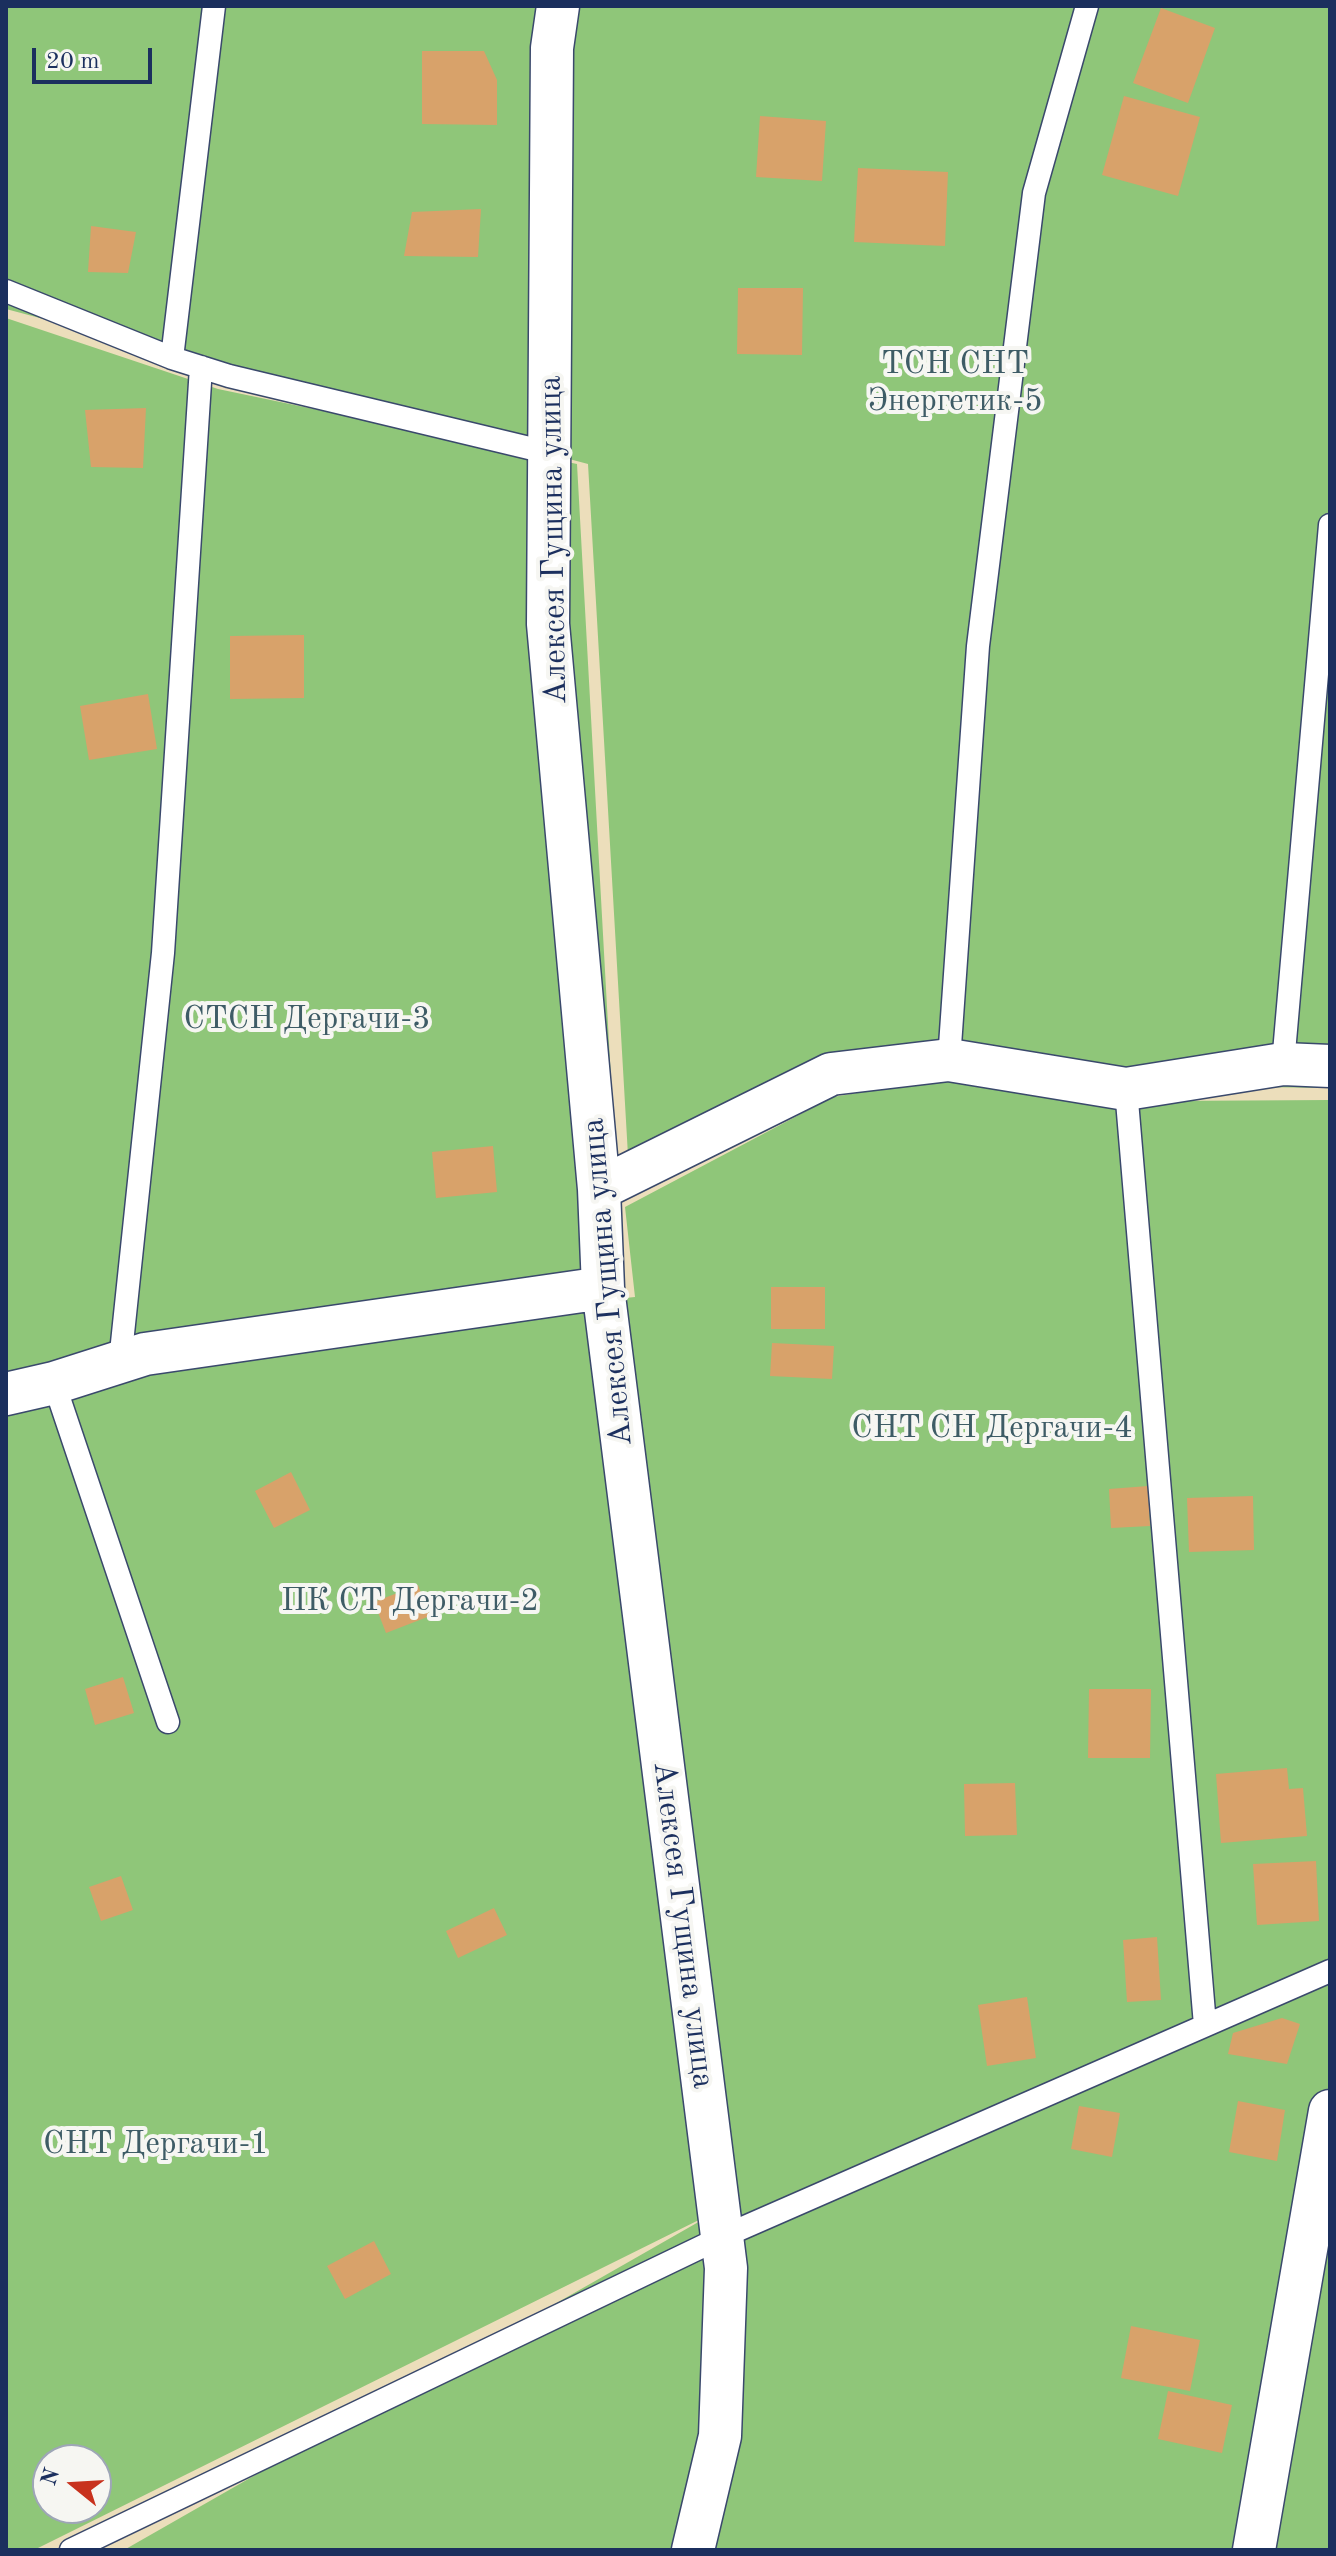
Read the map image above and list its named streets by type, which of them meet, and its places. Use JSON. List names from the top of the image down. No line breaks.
{"streets":{"street":["Алексея Гущина улица"]},"parks":["ТСН СНТ Энергетик-5","СТСН Дергачи-3","СНТ СН Дергачи-4","ПК СТ Дергачи-2","СНТ Дергачи-1"],"scale_bar":"20 m","north":"left"}
